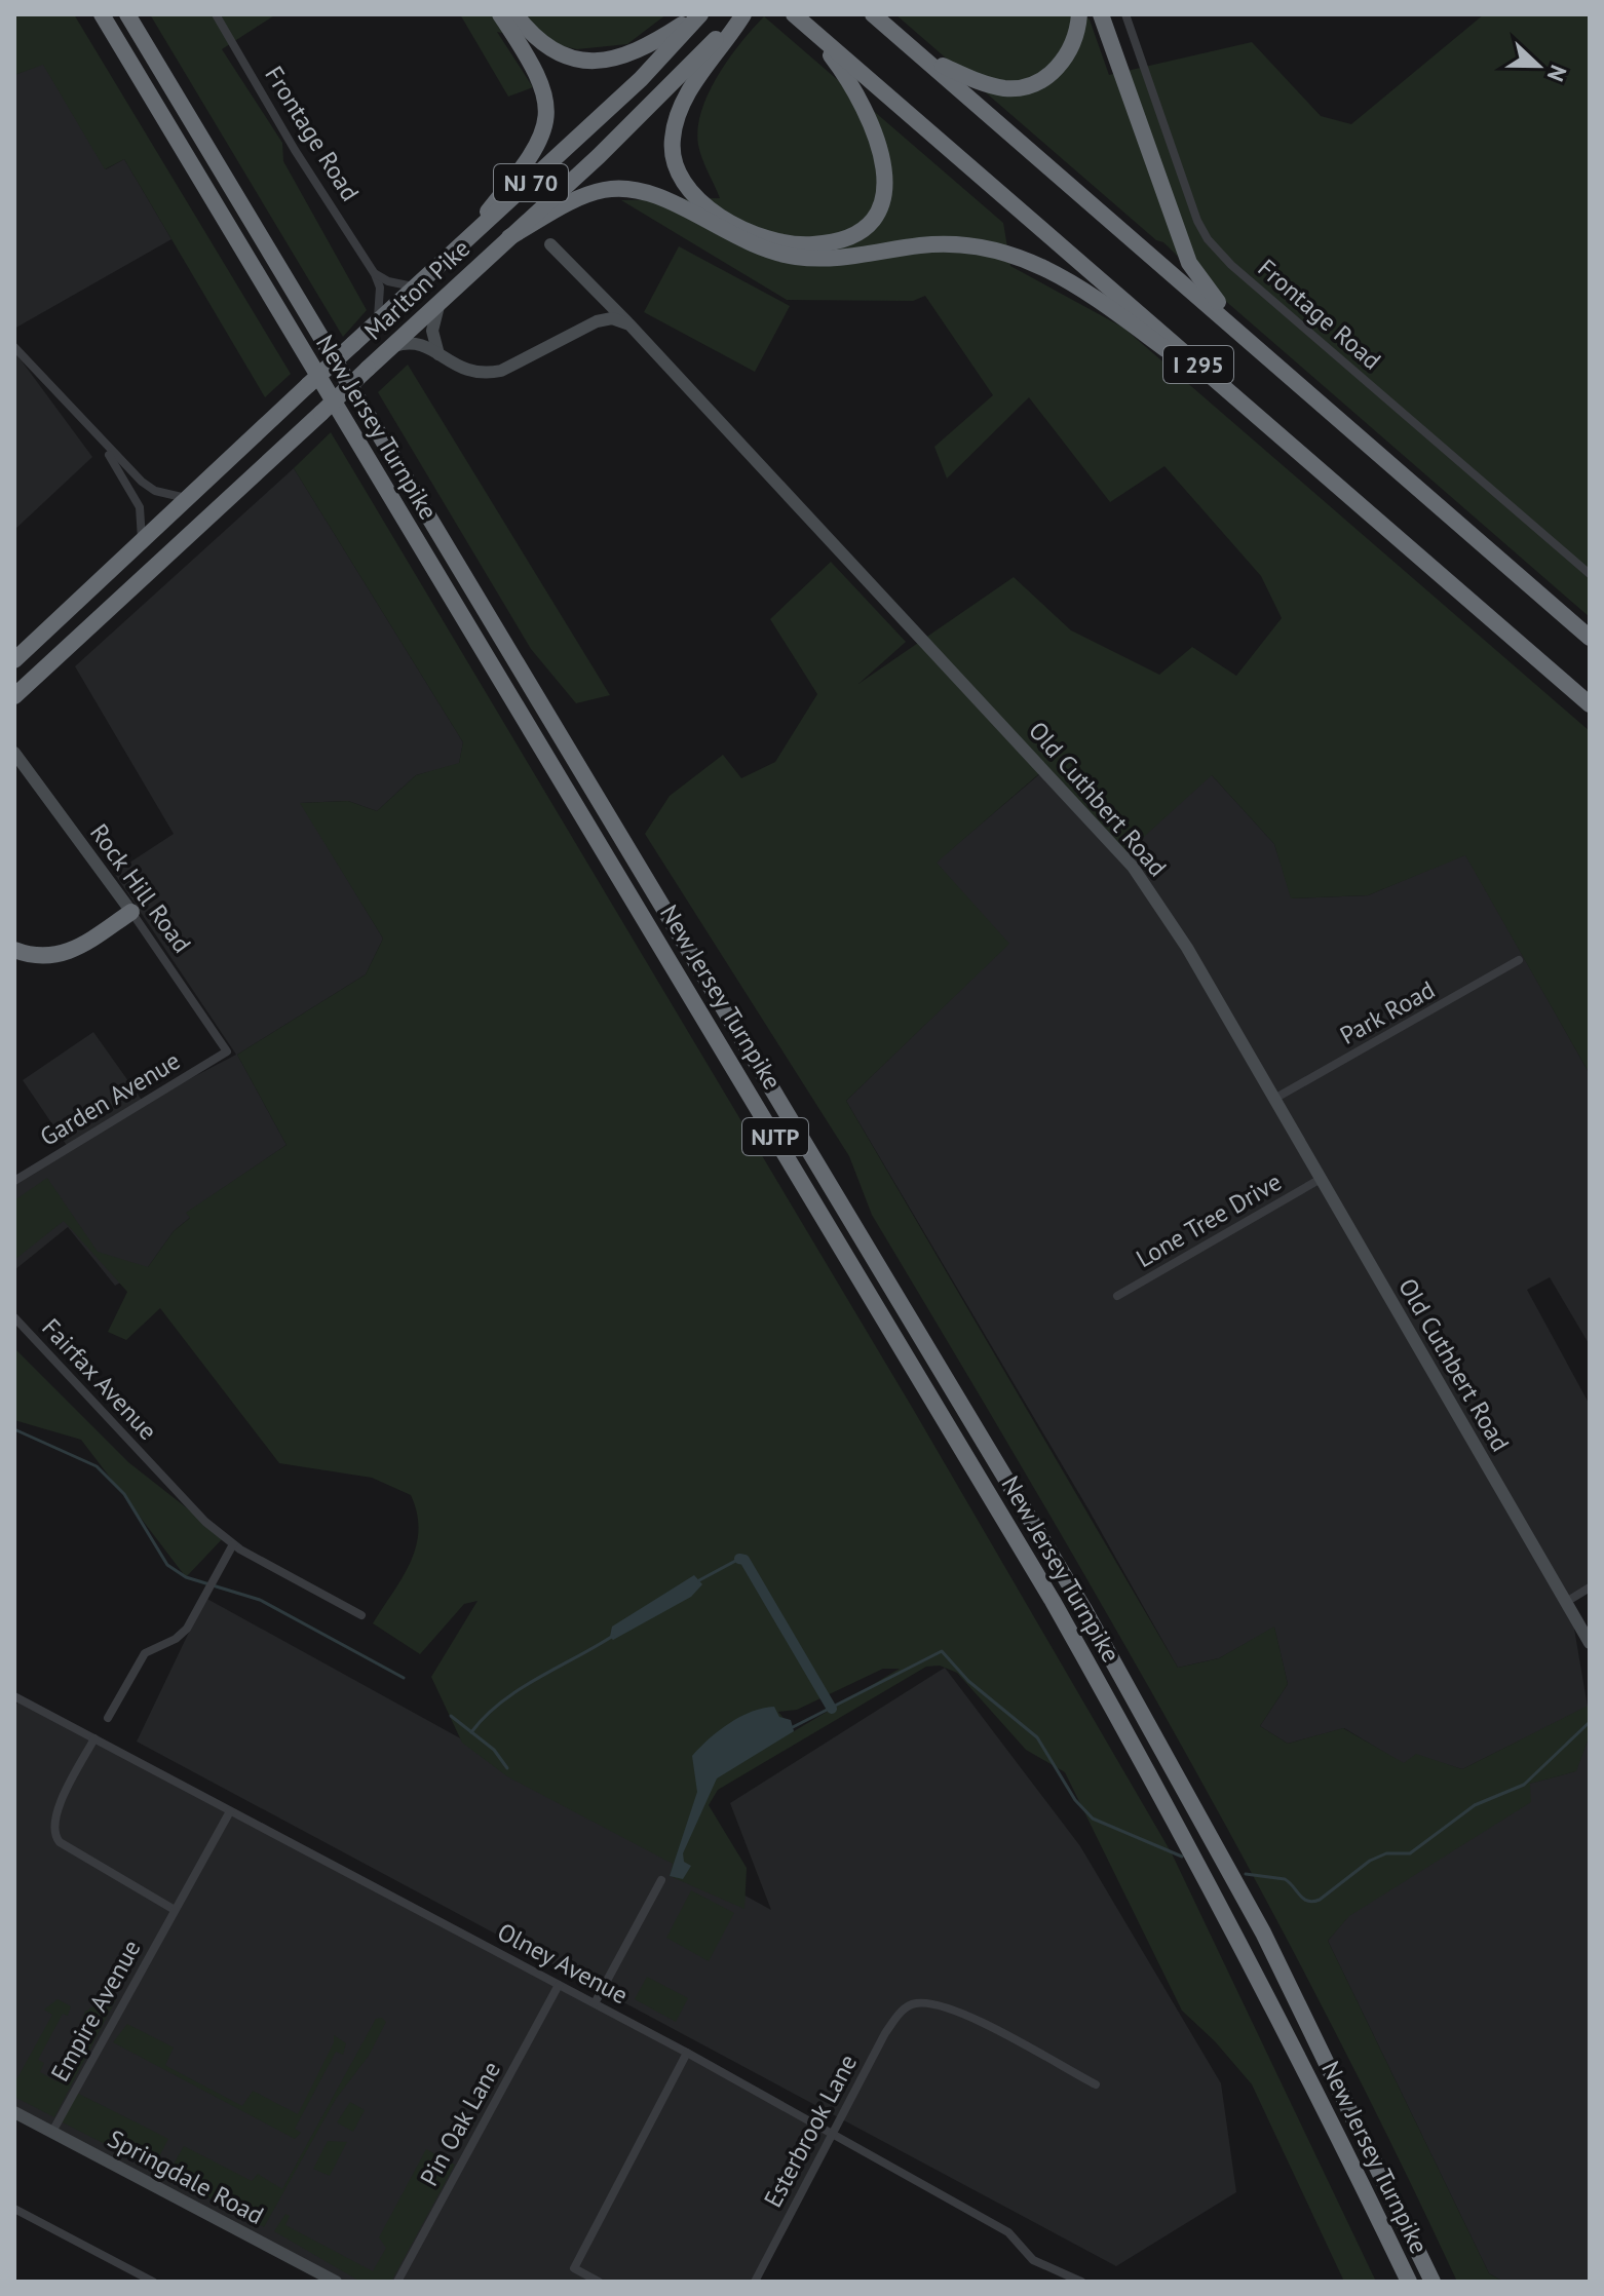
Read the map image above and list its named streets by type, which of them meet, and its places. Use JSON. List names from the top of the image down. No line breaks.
{"streets":{"highway":["NJ 70","Marlton Pike","I 295","New Jersey Turnpike","NJTP"],"street":["Frontage Road","Old Cuthbert Road","Rock Hill Road","Park Road","Garden Avenue","Lone Tree Drive","Fairfax Avenue","Olney Avenue","Empire Avenue","Pin Oak Lane","Esterbrook Lane","Springdale Road"]},"crossings":[["Frontage Road","Marlton Pike"],["Old Cuthbert Road","Park Road"],["Old Cuthbert Road","Lone Tree Drive"],["Rock Hill Road","Garden Avenue"],["Olney Avenue","Empire Avenue"],["Olney Avenue","Pin Oak Lane"],["Olney Avenue","Esterbrook Lane"],["Empire Avenue","Springdale Road"]],"north":"right"}
